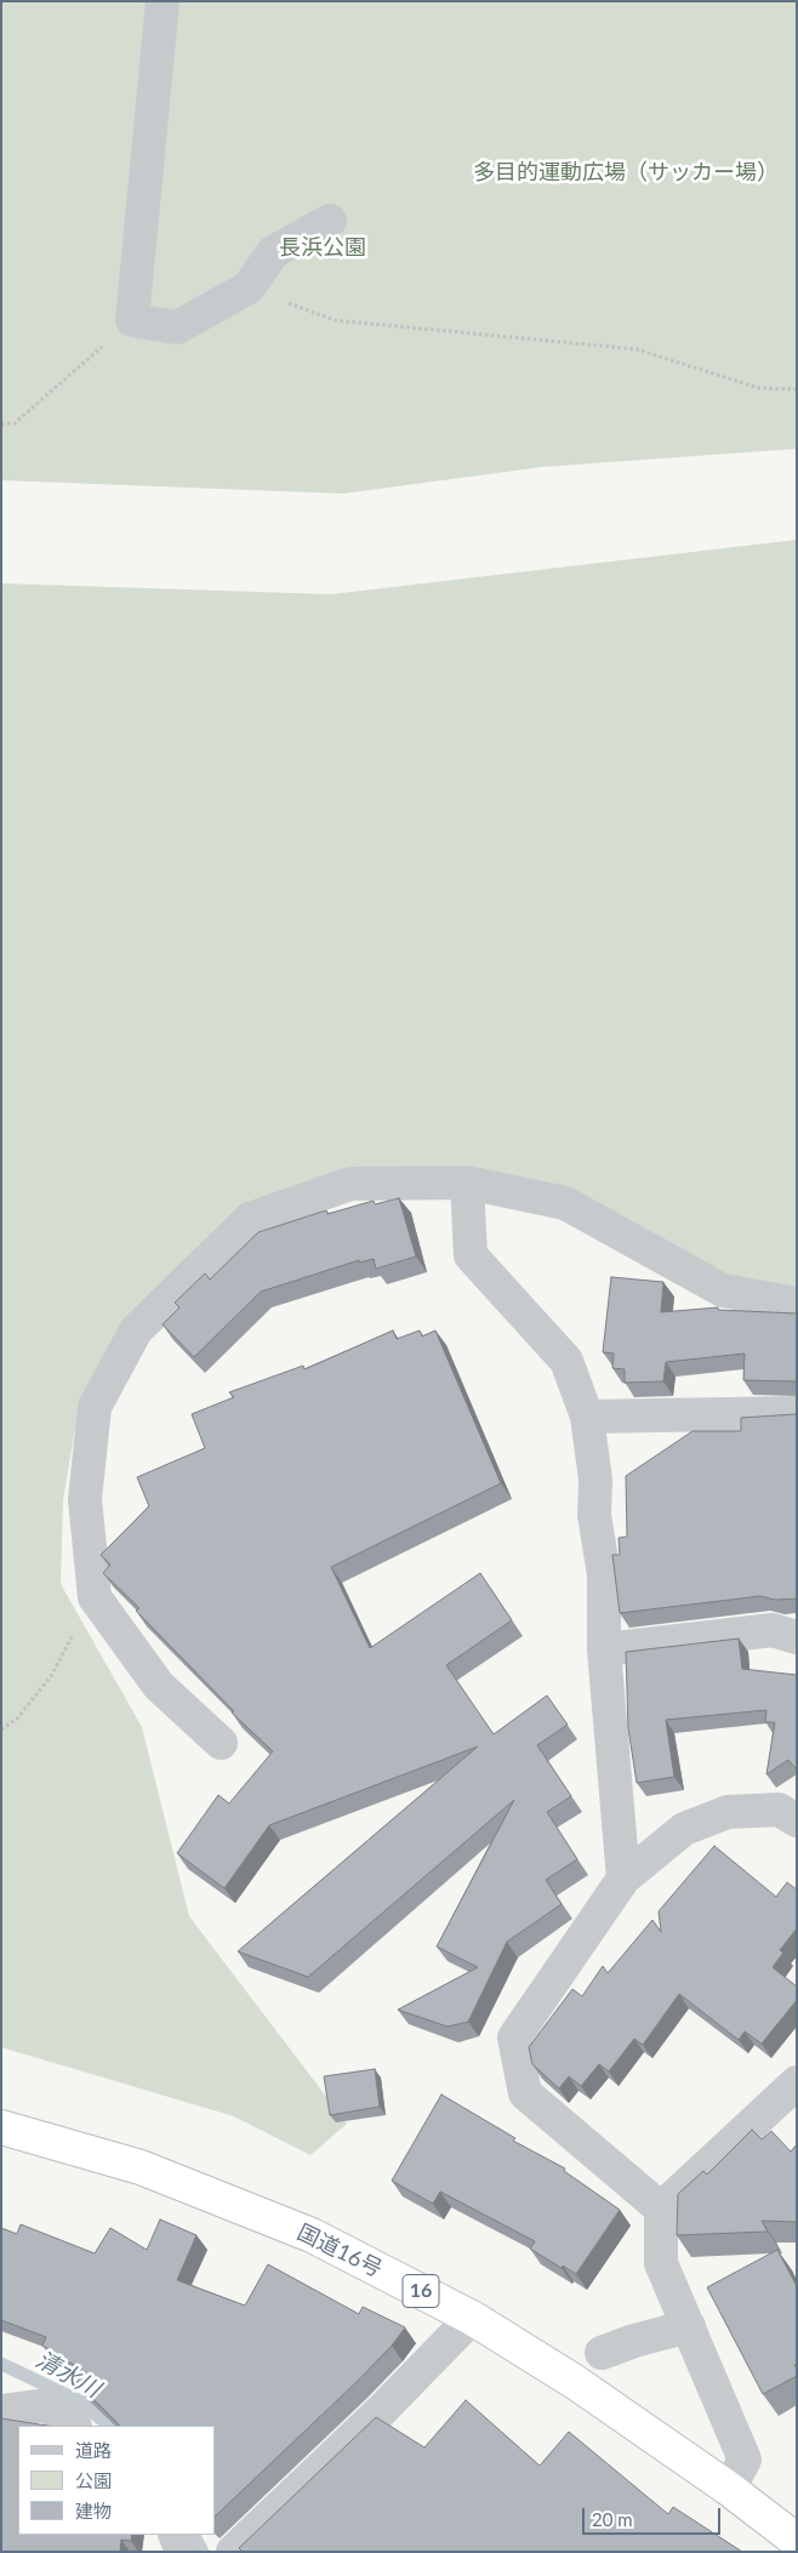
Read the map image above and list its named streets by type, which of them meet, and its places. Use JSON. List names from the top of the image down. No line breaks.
{"streets":{"highway":["国道16号","16"]},"water":["清水川"],"parks":["多目的運動広場（サッカー場）","長浜公園"],"legend":["道路","公園","建物"],"scale_bar":"20 m"}
